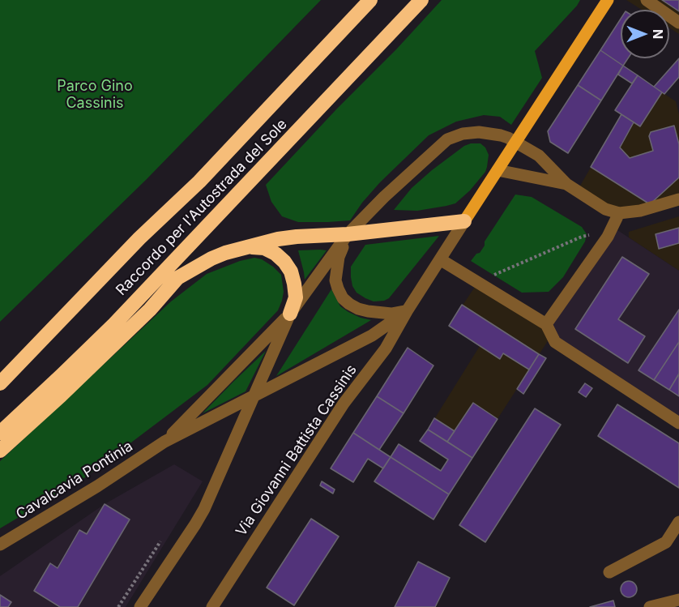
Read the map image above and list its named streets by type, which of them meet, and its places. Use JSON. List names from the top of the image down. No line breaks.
{"streets":{"highway":["Raccordo per l'Autostrada del Sole"],"main road":["Via Giovanni Battista Cassinis"],"street":["Cavalcavia Pontinia"]},"crossings":[["Via Giovanni Battista Cassinis","Cavalcavia Pontinia"]],"parks":["Parco Gino Cassinis"],"north":"right"}
